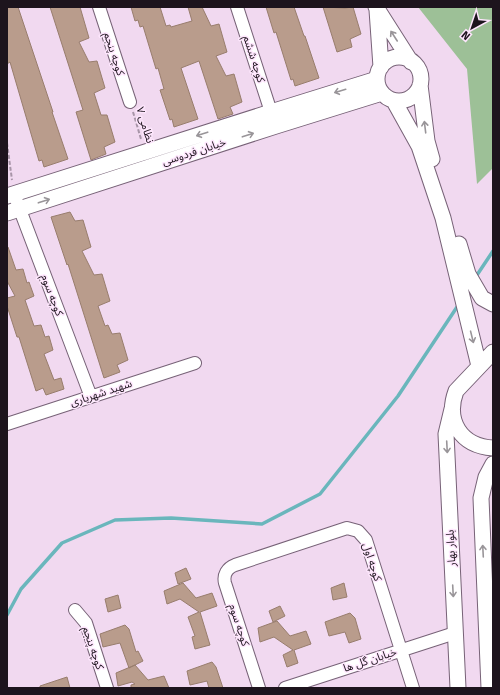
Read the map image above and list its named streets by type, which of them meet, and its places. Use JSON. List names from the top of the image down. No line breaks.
{"streets":{"street":["کوچه پنجم","کوچه ششم","خیابان فردوسی","کوچه سوم","شهید شهریاری","بلوار بهار","کوچه اول","خیابان گل ها"],"path":["نظامی ۷"]},"crossings":[["کوچه پنجم","نظامی ۷"],["کوچه ششم","خیابان فردوسی"],["نظامی ۷","خیابان فردوسی"],["خیابان فردوسی","کوچه سوم"],["کوچه سوم","شهید شهریاری"],["کوچه سوم","کوچه اول"],["بلوار بهار","خیابان گل ها"],["کوچه اول","خیابان گل ها"]],"north":"bottom left"}
